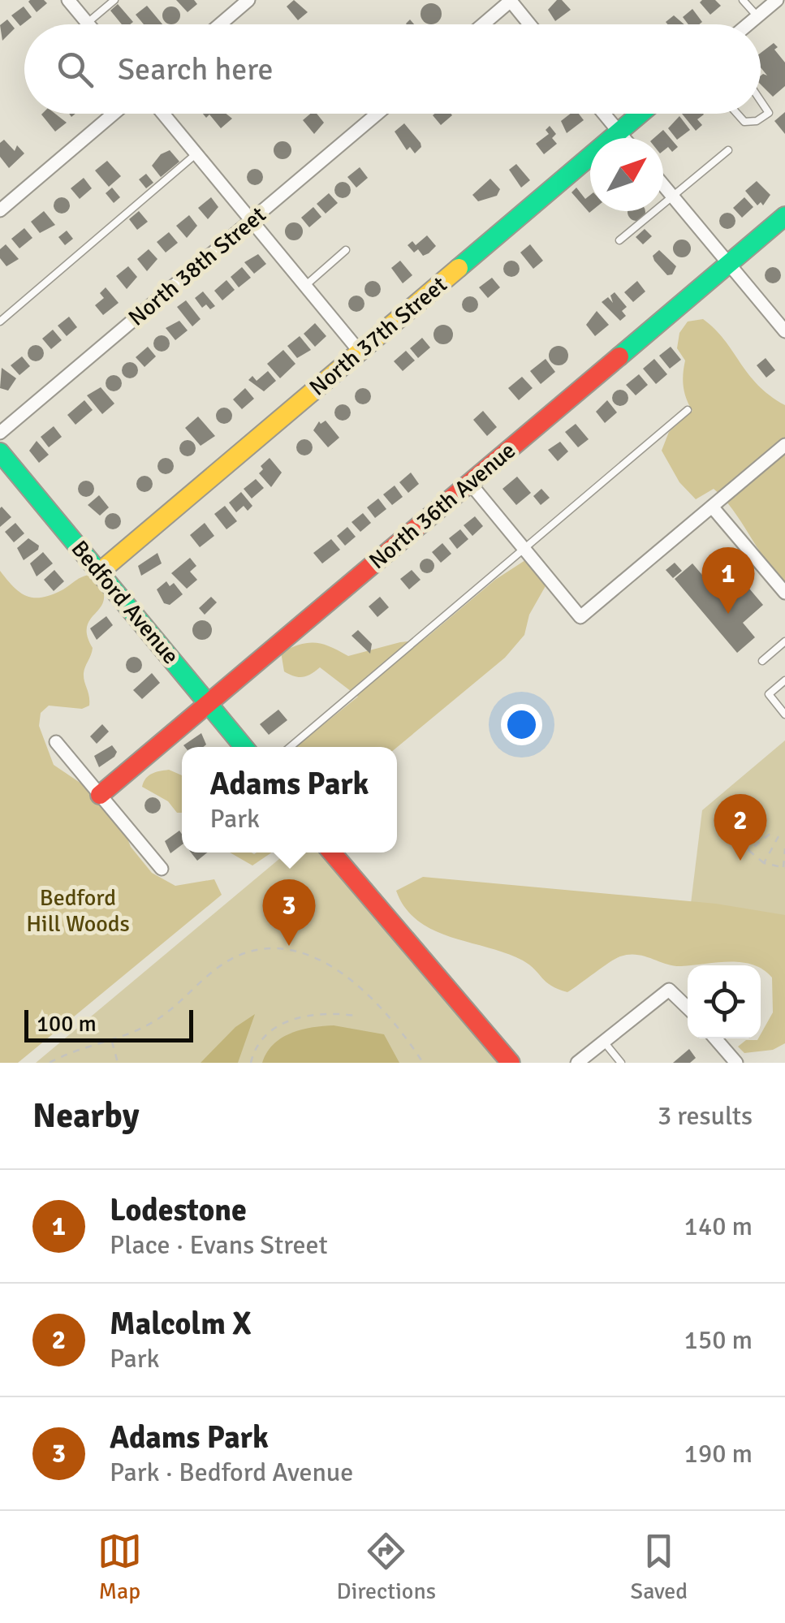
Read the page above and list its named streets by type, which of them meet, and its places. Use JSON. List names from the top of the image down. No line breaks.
{"streets":{"street":["North 38th Street","North 37th Street","North 36th Avenue","Bedford Avenue"]},"crossings":[["North 37th Street","Bedford Avenue"],["North 36th Avenue","Bedford Avenue"]],"parks":["Bedford Hill Woods"],"scale_bar":"100 m","north":"top right","page":{"search":"Search here","pins":["1","2","3"],"popup":["Adams Park","Park"],"scale":"100 m","heading":["Nearby","3 results"],"list":[{"mark":"1","name":"Lodestone","note":"Place · Evans Street","value":"140 m"},{"mark":"2","name":"Malcolm X","note":"Park","value":"150 m"},{"mark":"3","name":"Adams Park","note":"Park · Bedford Avenue","value":"190 m"}],"nav":["Map","Directions","Saved"]}}
